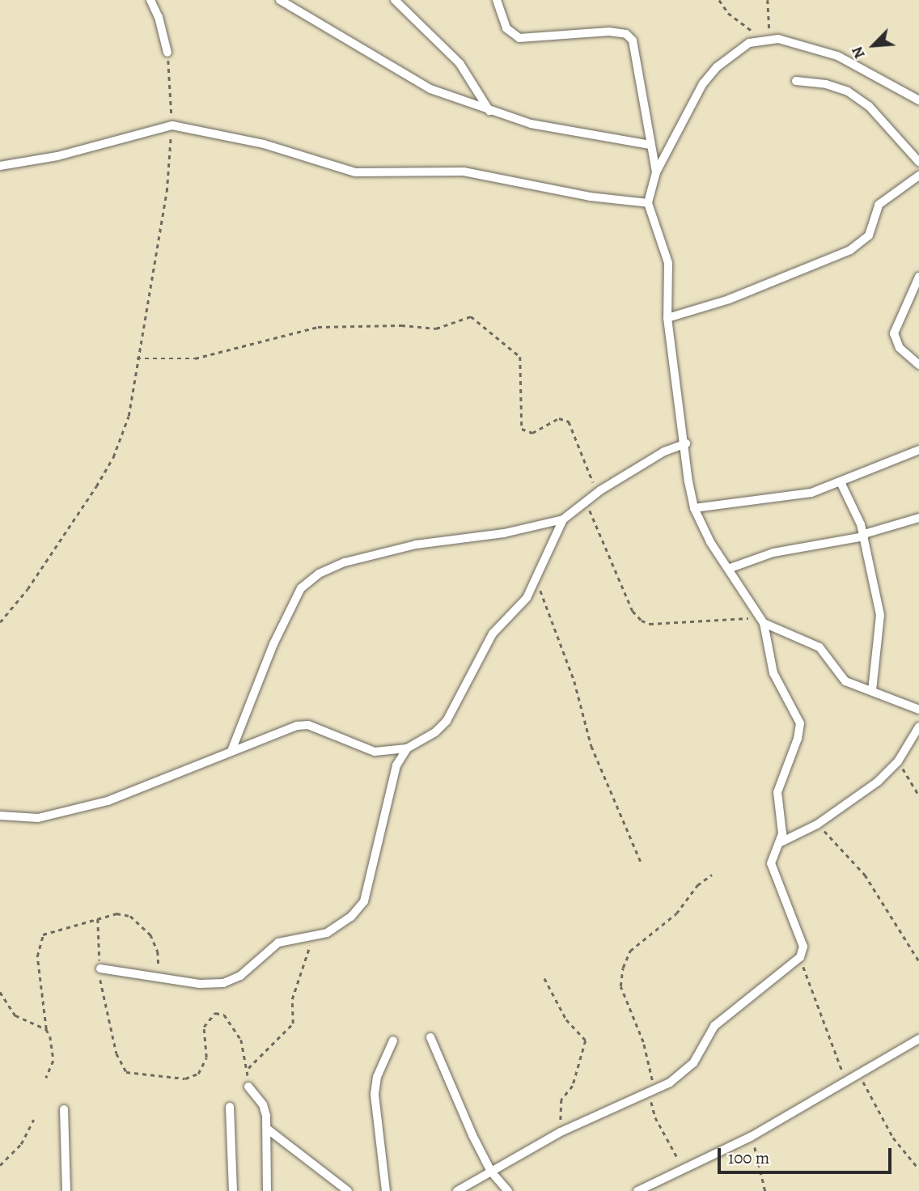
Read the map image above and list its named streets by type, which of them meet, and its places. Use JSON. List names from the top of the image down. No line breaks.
{"scale_bar":"100 m","north":"bottom left"}
